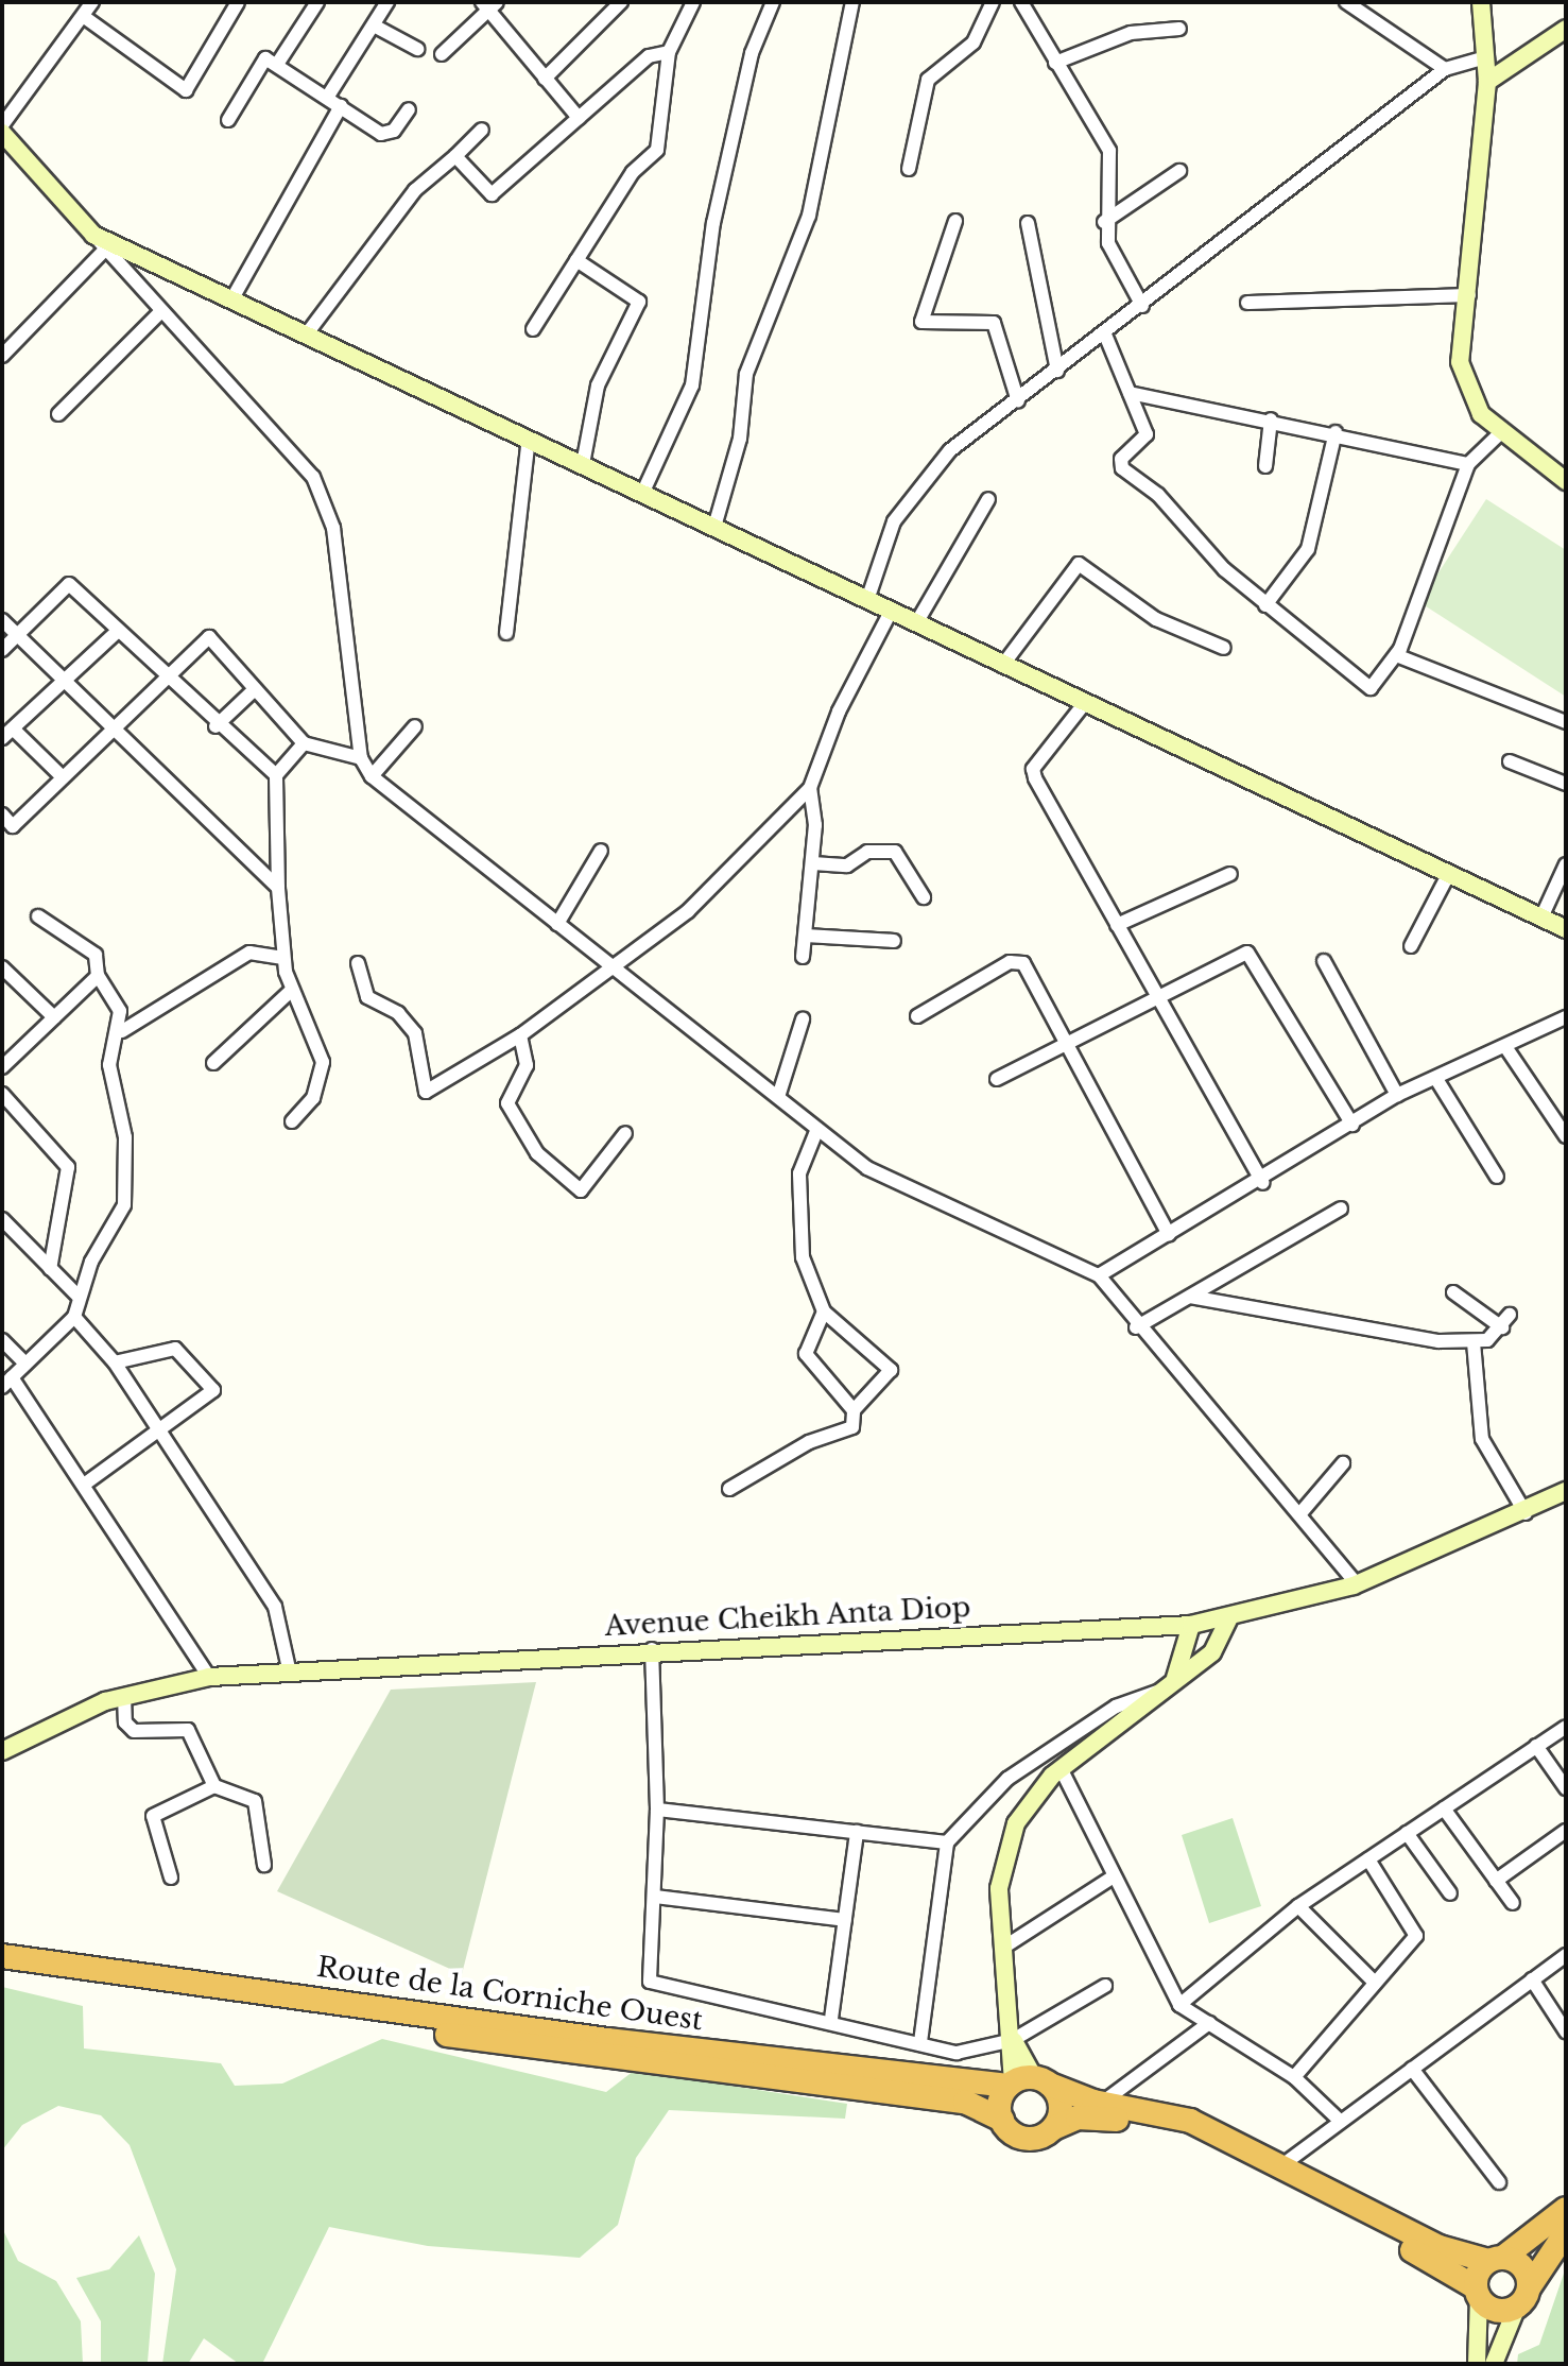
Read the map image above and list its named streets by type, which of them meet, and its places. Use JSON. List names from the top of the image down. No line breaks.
{"streets":{"highway":["Route de la Corniche Ouest"],"street":["Avenue Cheikh Anta Diop"]}}
